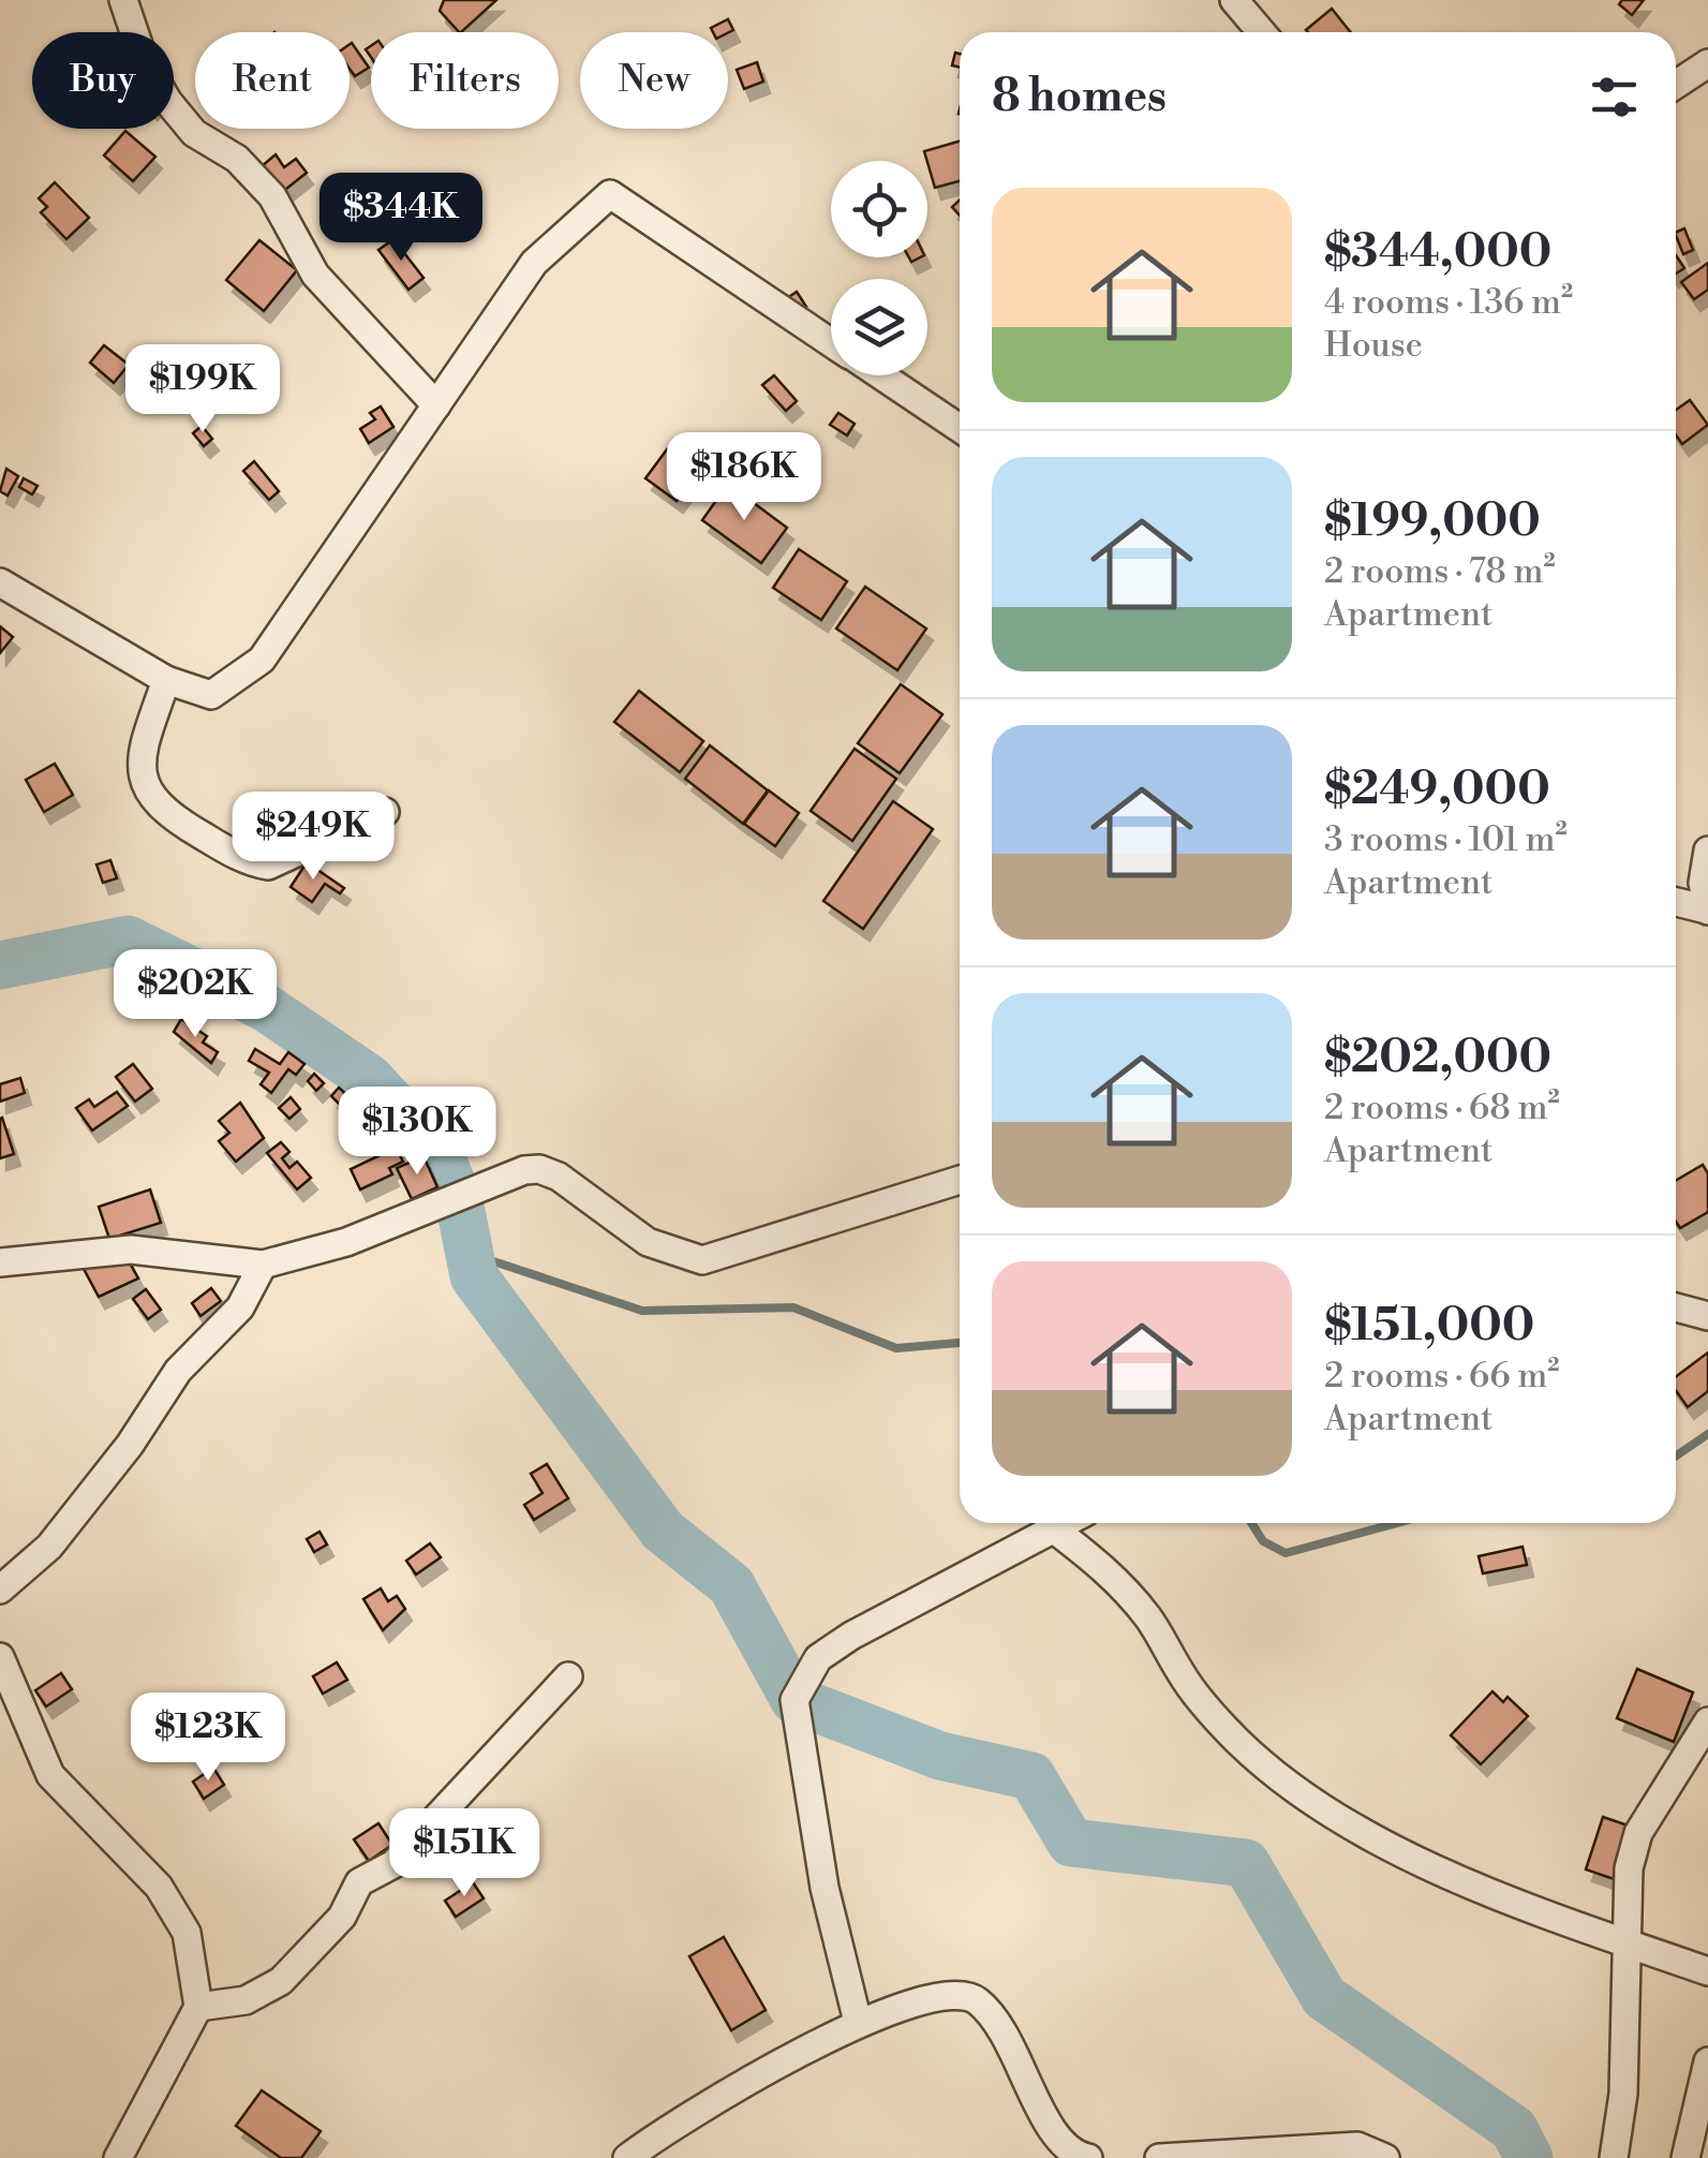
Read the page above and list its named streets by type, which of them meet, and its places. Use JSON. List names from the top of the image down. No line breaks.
{"page":{"chip":["Buy","Rent","Filters","New"],"heading":"8 homes","list":[{"name":"$344,000","note":"4 rooms · 136 m² · House"},{"name":"$199,000","note":"2 rooms · 78 m² · Apartment"},{"name":"$249,000","note":"3 rooms · 101 m² · Apartment"},{"name":"$202,000","note":"2 rooms · 68 m² · Apartment"},{"name":"$151,000","note":"2 rooms · 66 m² · Apartment"}],"price":["$344K","$199K","$186K","$249K","$202K","$130K","$123K","$151K"]}}
